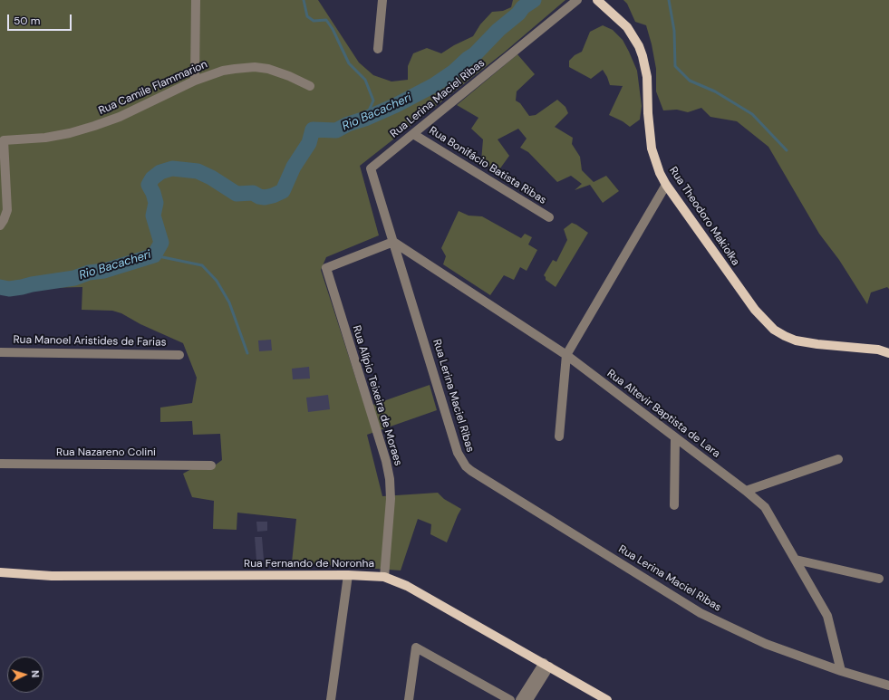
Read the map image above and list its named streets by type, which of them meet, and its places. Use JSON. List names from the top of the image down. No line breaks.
{"streets":{"main road":["Rua Theodoro Makiolka","Rua Fernando de Noronha"],"street":["Rua Camile Flammarion","Rua Lerina Maciel Ribas","Rua Bonifácio Batista Ribas","Rua Manoel Aristides de Farias","Rua Alípio Teixeira de Moraes","Rua Altevir Baptista de Lara","Rua Nazareno Colini"]},"crossings":[["Rua Lerina Maciel Ribas","Rua Bonifácio Batista Ribas"],["Rua Lerina Maciel Ribas","Rua Alípio Teixeira de Moraes"],["Rua Lerina Maciel Ribas","Rua Altevir Baptista de Lara"],["Rua Alípio Teixeira de Moraes","Rua Altevir Baptista de Lara"],["Rua Alípio Teixeira de Moraes","Rua Fernando de Noronha"]],"water":["Rio Bacacheri"],"scale_bar":"50 m","north":"right"}
